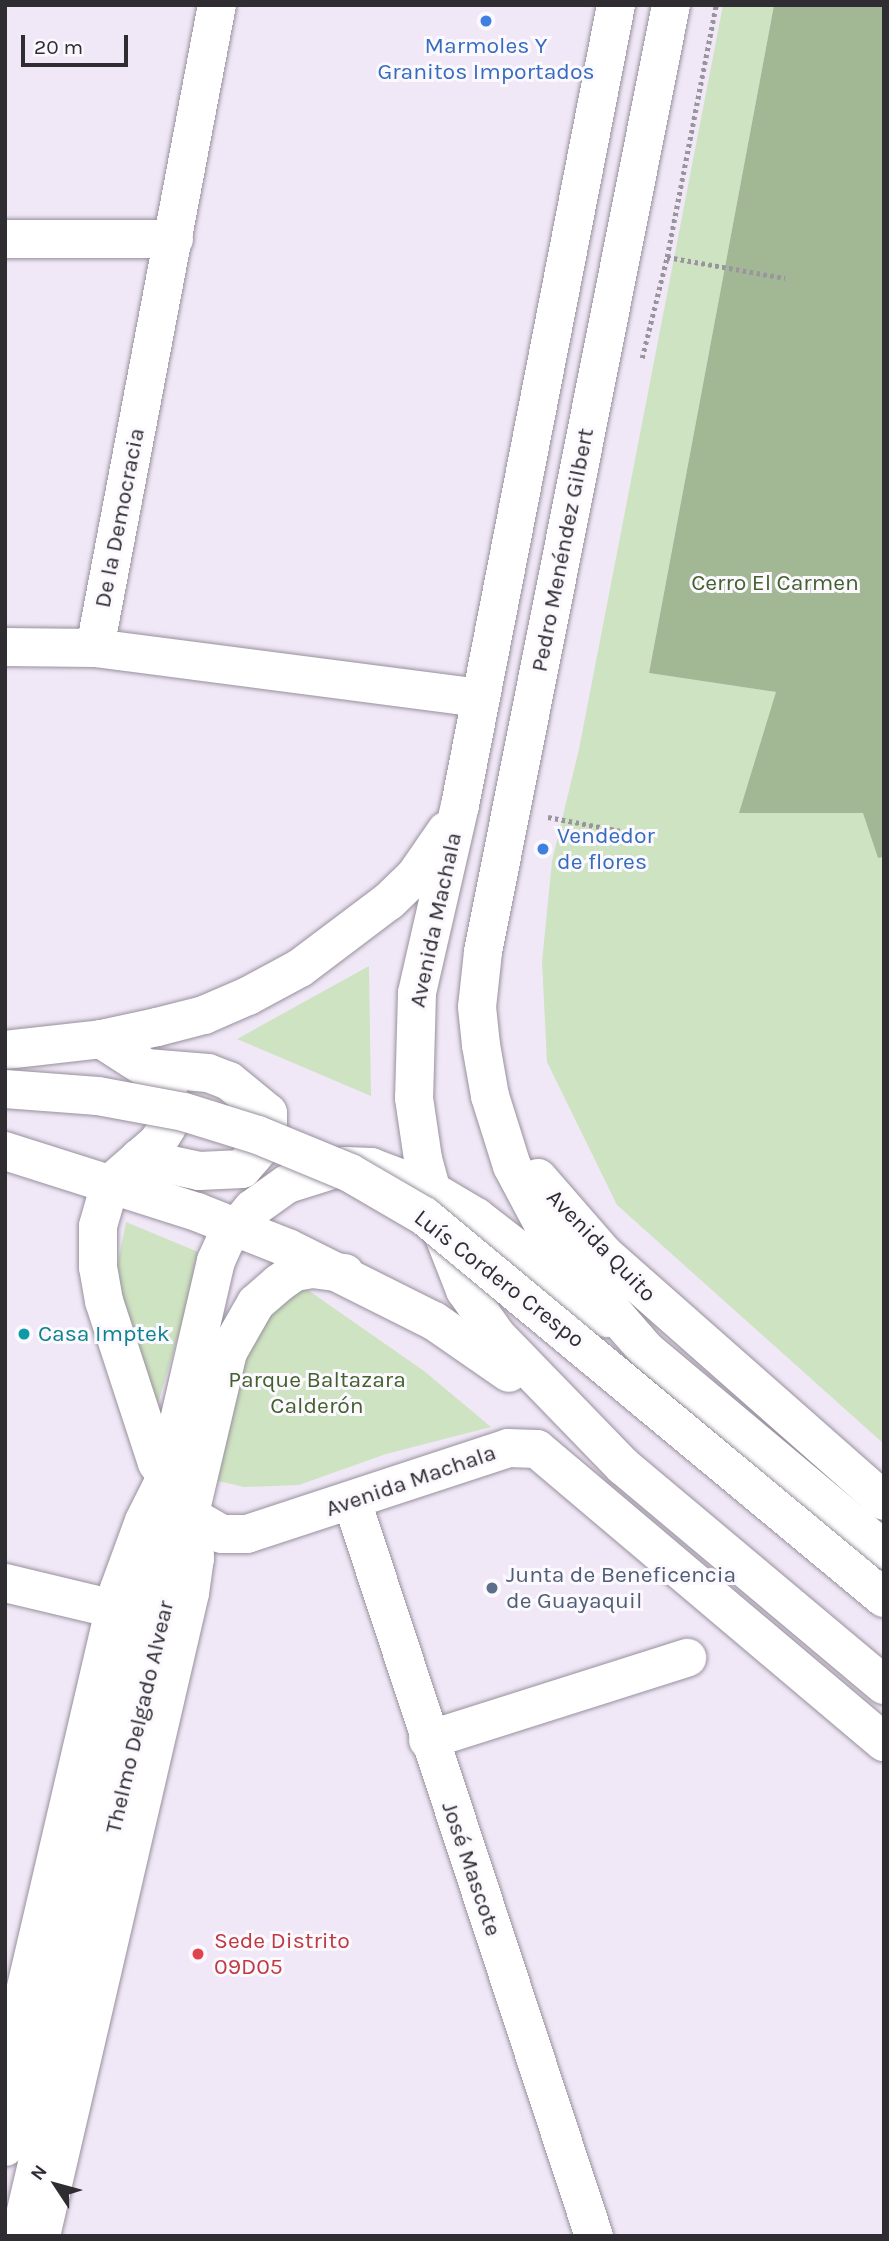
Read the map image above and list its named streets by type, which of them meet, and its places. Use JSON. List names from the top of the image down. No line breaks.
{"streets":{"main road":["De la Democracia","Pedro Menéndez Gilbert","Avenida Machala","Avenida Quito","Luís Cordero Crespo","Thelmo Delgado Alvear","José Mascote"]},"crossings":[["Pedro Menéndez Gilbert","Avenida Quito"],["Avenida Machala","Thelmo Delgado Alvear"],["Avenida Machala","José Mascote"],["Avenida Quito","Thelmo Delgado Alvear"]],"parks":["Cerro El Carmen","Parque Baltazara Calderón"],"places":["Marmoles Y Granitos Importados","Vendedor de flores","Casa Imptek","Junta de Beneficencia de Guayaquil","Sede Distrito 09D05"],"scale_bar":"20 m","north":"top left"}
